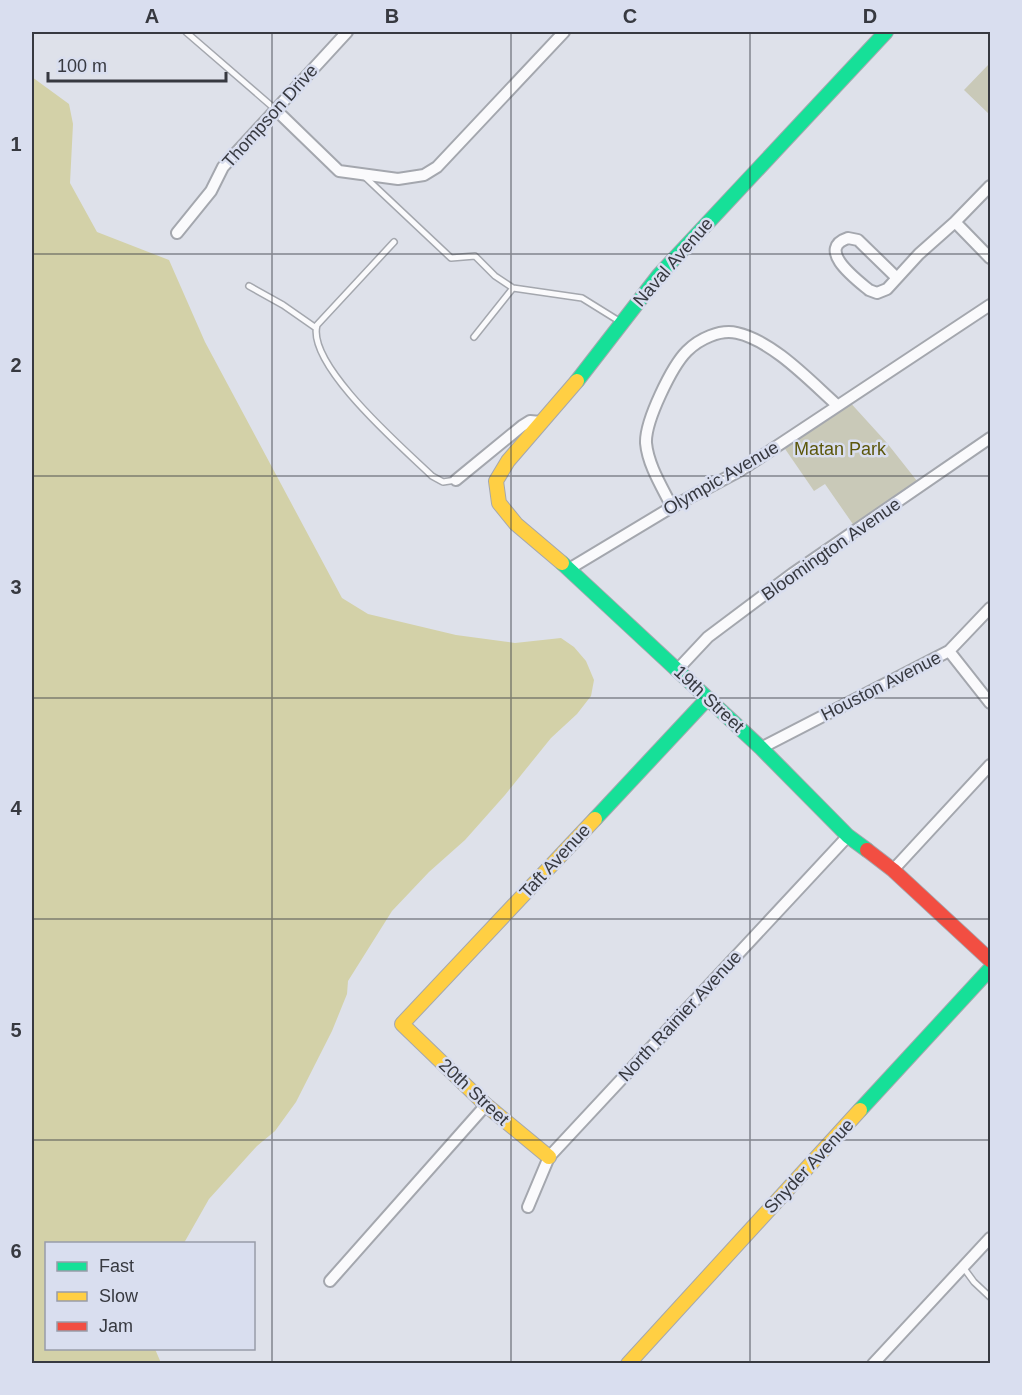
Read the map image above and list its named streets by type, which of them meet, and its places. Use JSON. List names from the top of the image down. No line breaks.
{"streets":{"street":["Thompson Drive","Naval Avenue","Olympic Avenue","Bloomington Avenue","Houston Avenue","19th Street","Taft Avenue","North Rainier Avenue","20th Street","Snyder Avenue"]},"crossings":[["Naval Avenue","19th Street"],["Olympic Avenue","19th Street"],["Bloomington Avenue","19th Street"],["Houston Avenue","19th Street"],["19th Street","Taft Avenue"],["19th Street","North Rainier Avenue"],["Taft Avenue","20th Street"],["North Rainier Avenue","20th Street"]],"parks":["Matan Park"],"legend":["Fast","Slow","Jam"],"scale_bar":"100 m","grid":{"columns":["A","B","C","D"],"rows":["1","2","3","4","5","6"]}}
